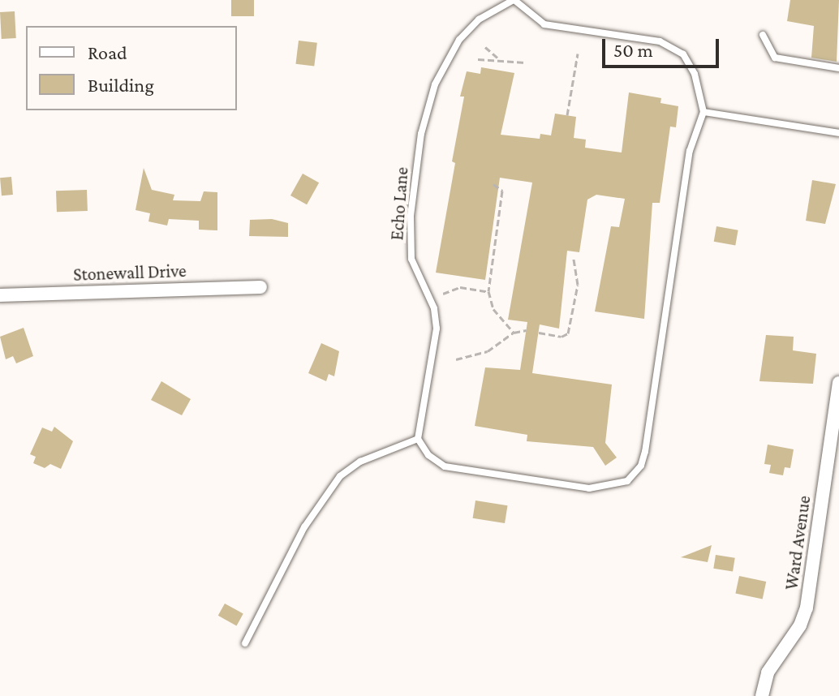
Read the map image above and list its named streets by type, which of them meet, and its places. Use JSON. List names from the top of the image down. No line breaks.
{"streets":{"street":["Stonewall Drive","Ward Avenue"],"lane":["Echo Lane"]},"legend":["Road","Building"],"scale_bar":"50 m"}
